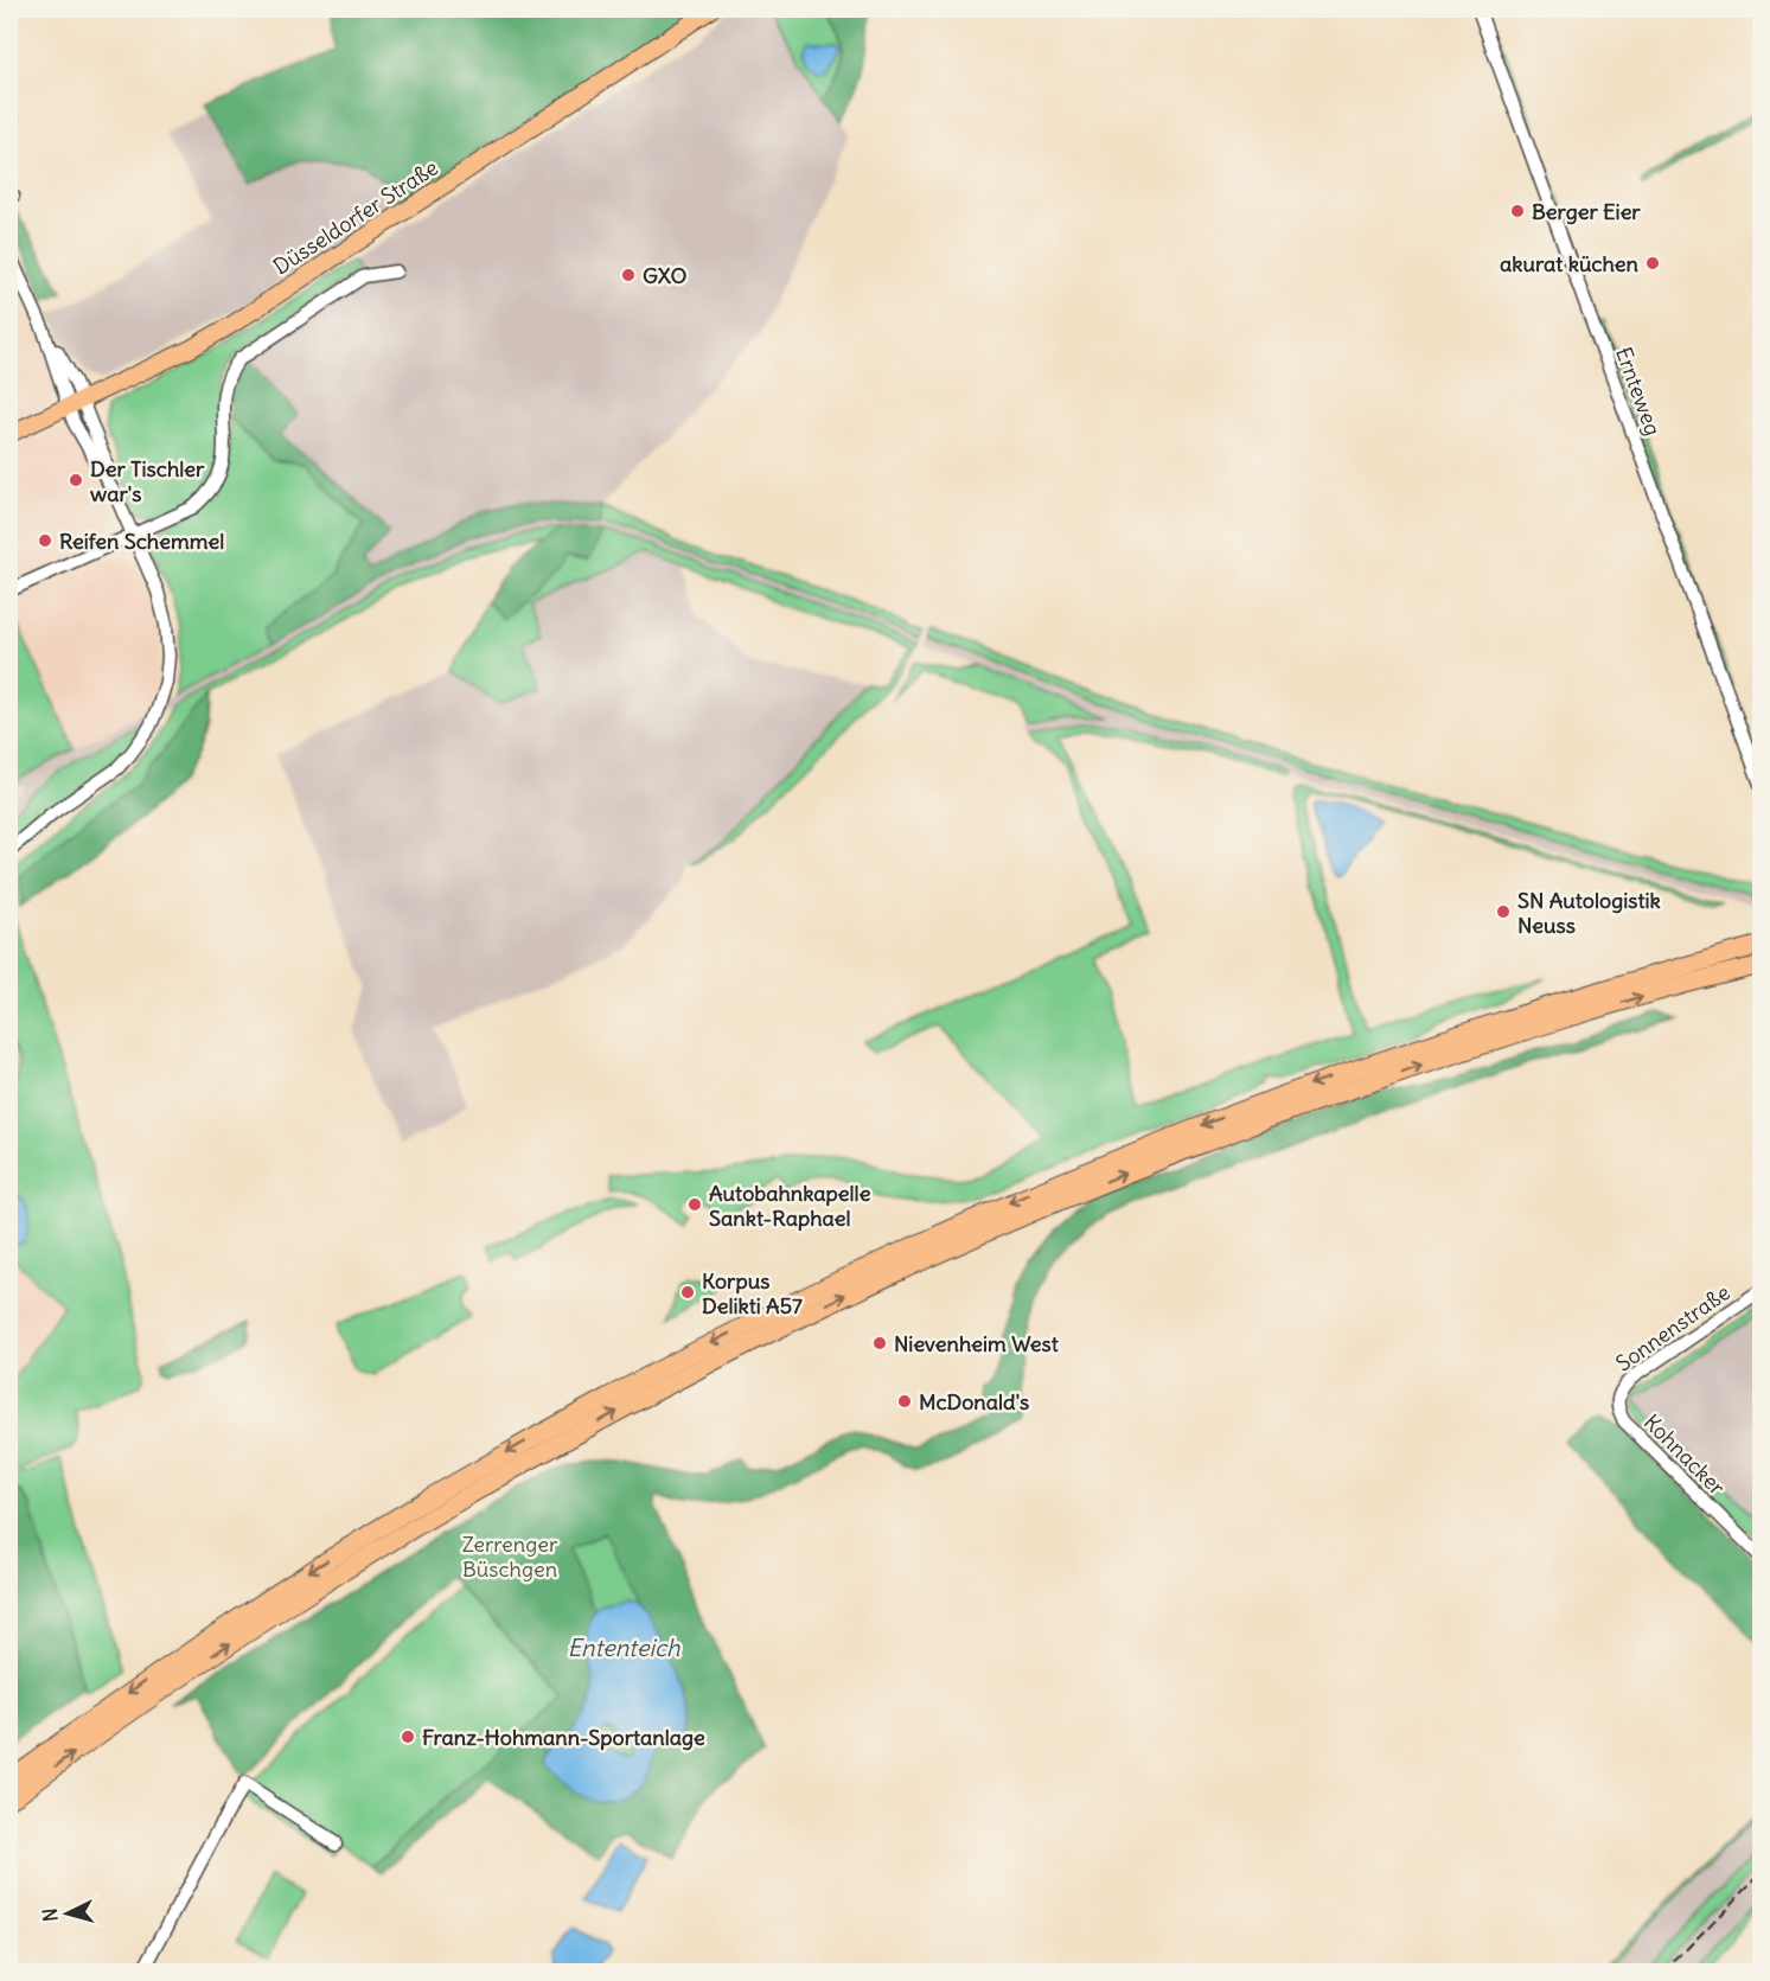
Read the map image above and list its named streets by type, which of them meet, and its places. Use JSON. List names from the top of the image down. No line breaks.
{"streets":{"main road":["Düsseldorfer Straße"],"street":["Ernteweg","Sonnenstraße","Kohnacker"]},"crossings":[["Sonnenstraße","Kohnacker"]],"water":["Ententeich"],"parks":["Zerrenger Büschgen"],"places":["Berger Eier","akurat küchen","GXO","Der Tischler war's","Reifen Schemmel","SN Autologistik Neuss","Autobahnkapelle Sankt-Raphael","Korpus Delikti A57","Nievenheim West","McDonald's","Franz-Hohmann-Sportanlage"],"north":"left"}
